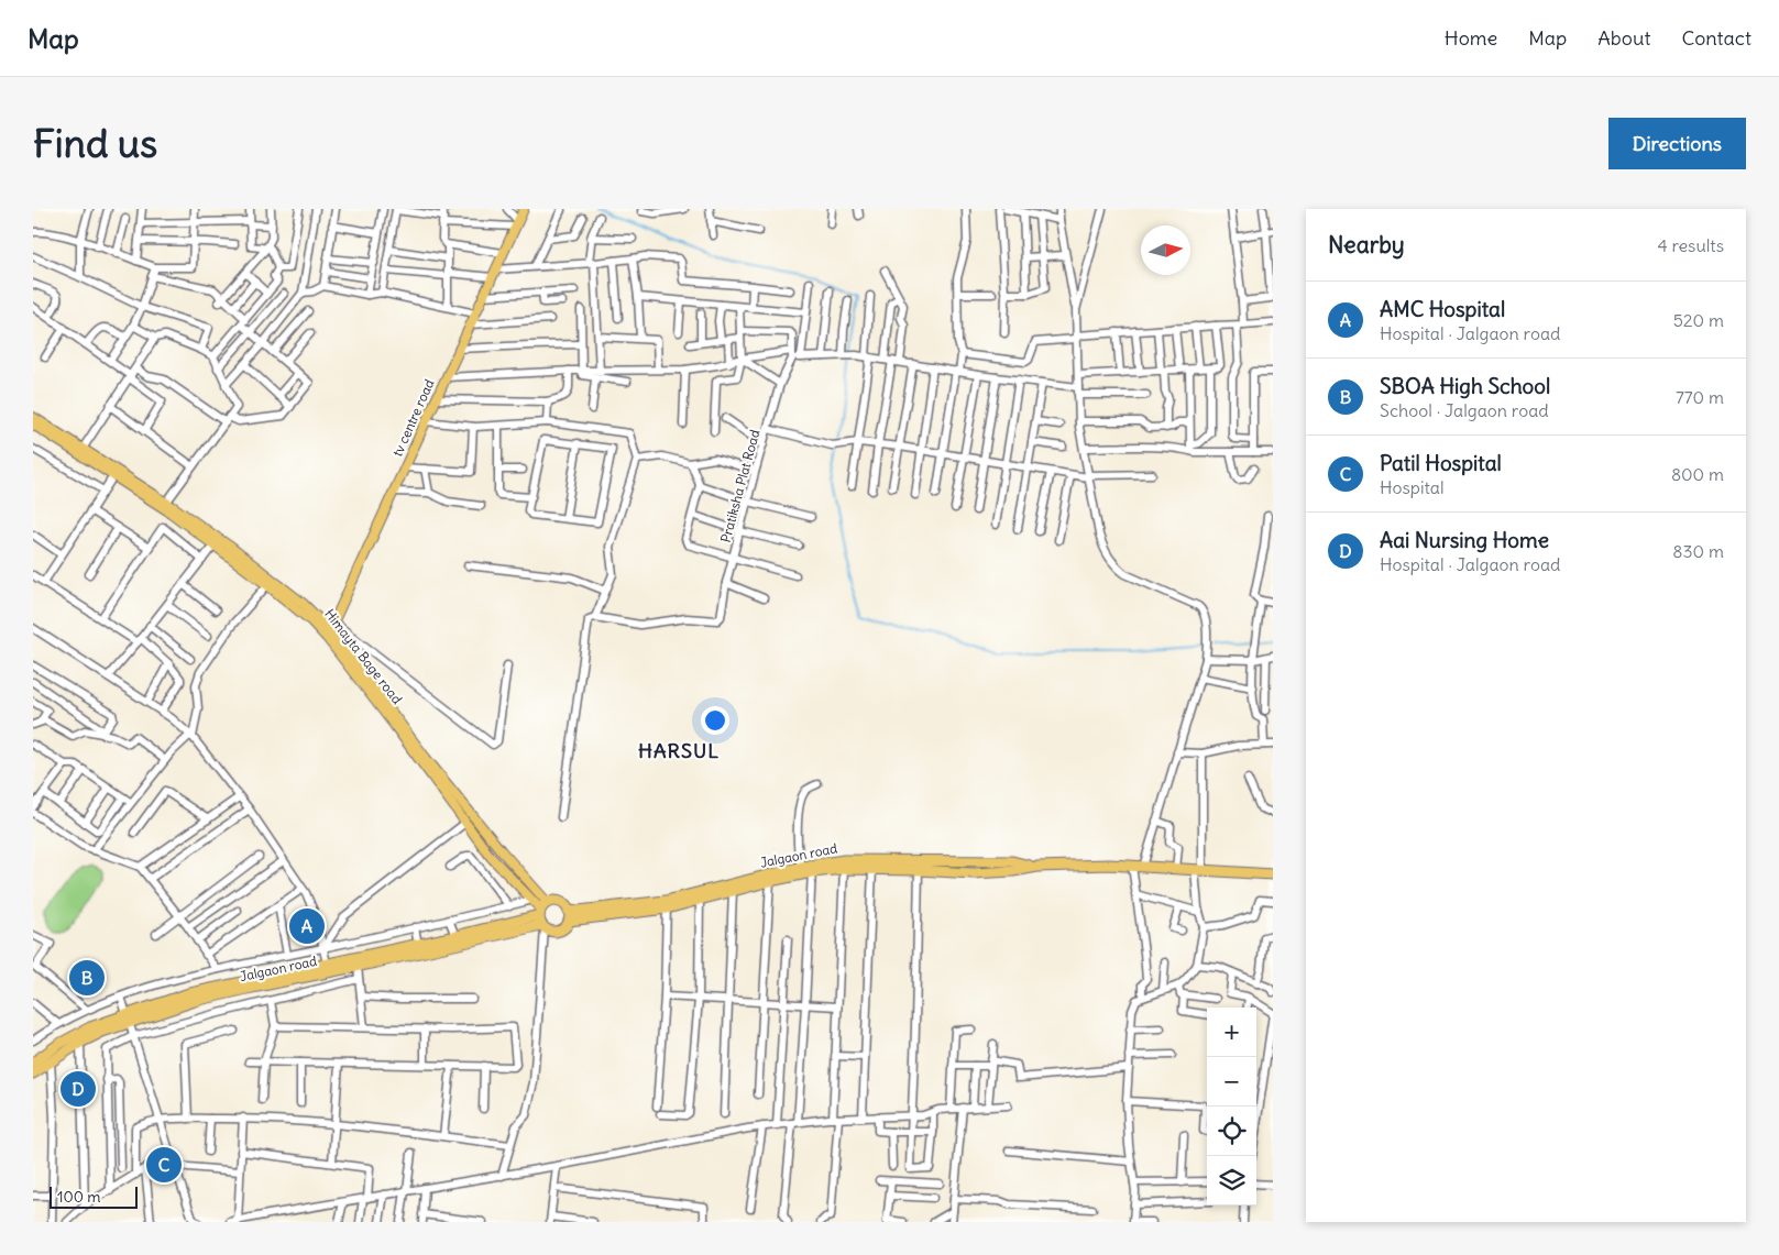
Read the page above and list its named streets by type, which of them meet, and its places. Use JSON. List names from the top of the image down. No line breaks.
{"streets":{"highway":["Jalgaon road"],"main road":["tv centre road","Himayta Bage road"],"street":["Pratiksha Plat Road"]},"crossings":[["tv centre road","Himayta Bage road"],["Himayta Bage road","Jalgaon road"]],"districts":["HARSUL"],"scale_bar":"100 m","north":"right","page":{"header":"Map","nav":["Home","Map","About","Contact"],"buttons":"Directions","title":"Find us","heading":["Nearby","4 results"],"list":[{"mark":"A","name":"AMC Hospital","note":"Hospital · Jalgaon road","value":"520 m"},{"mark":"B","name":"SBOA High School","note":"School · Jalgaon road","value":"770 m"},{"mark":"C","name":"Patil Hospital","note":"Hospital","value":"800 m"},{"mark":"D","name":"Aai Nursing Home","note":"Hospital · Jalgaon road","value":"830 m"}],"pins":["A","B","D","C"],"map_buttons":["+","−"],"scale":"100 m"}}
